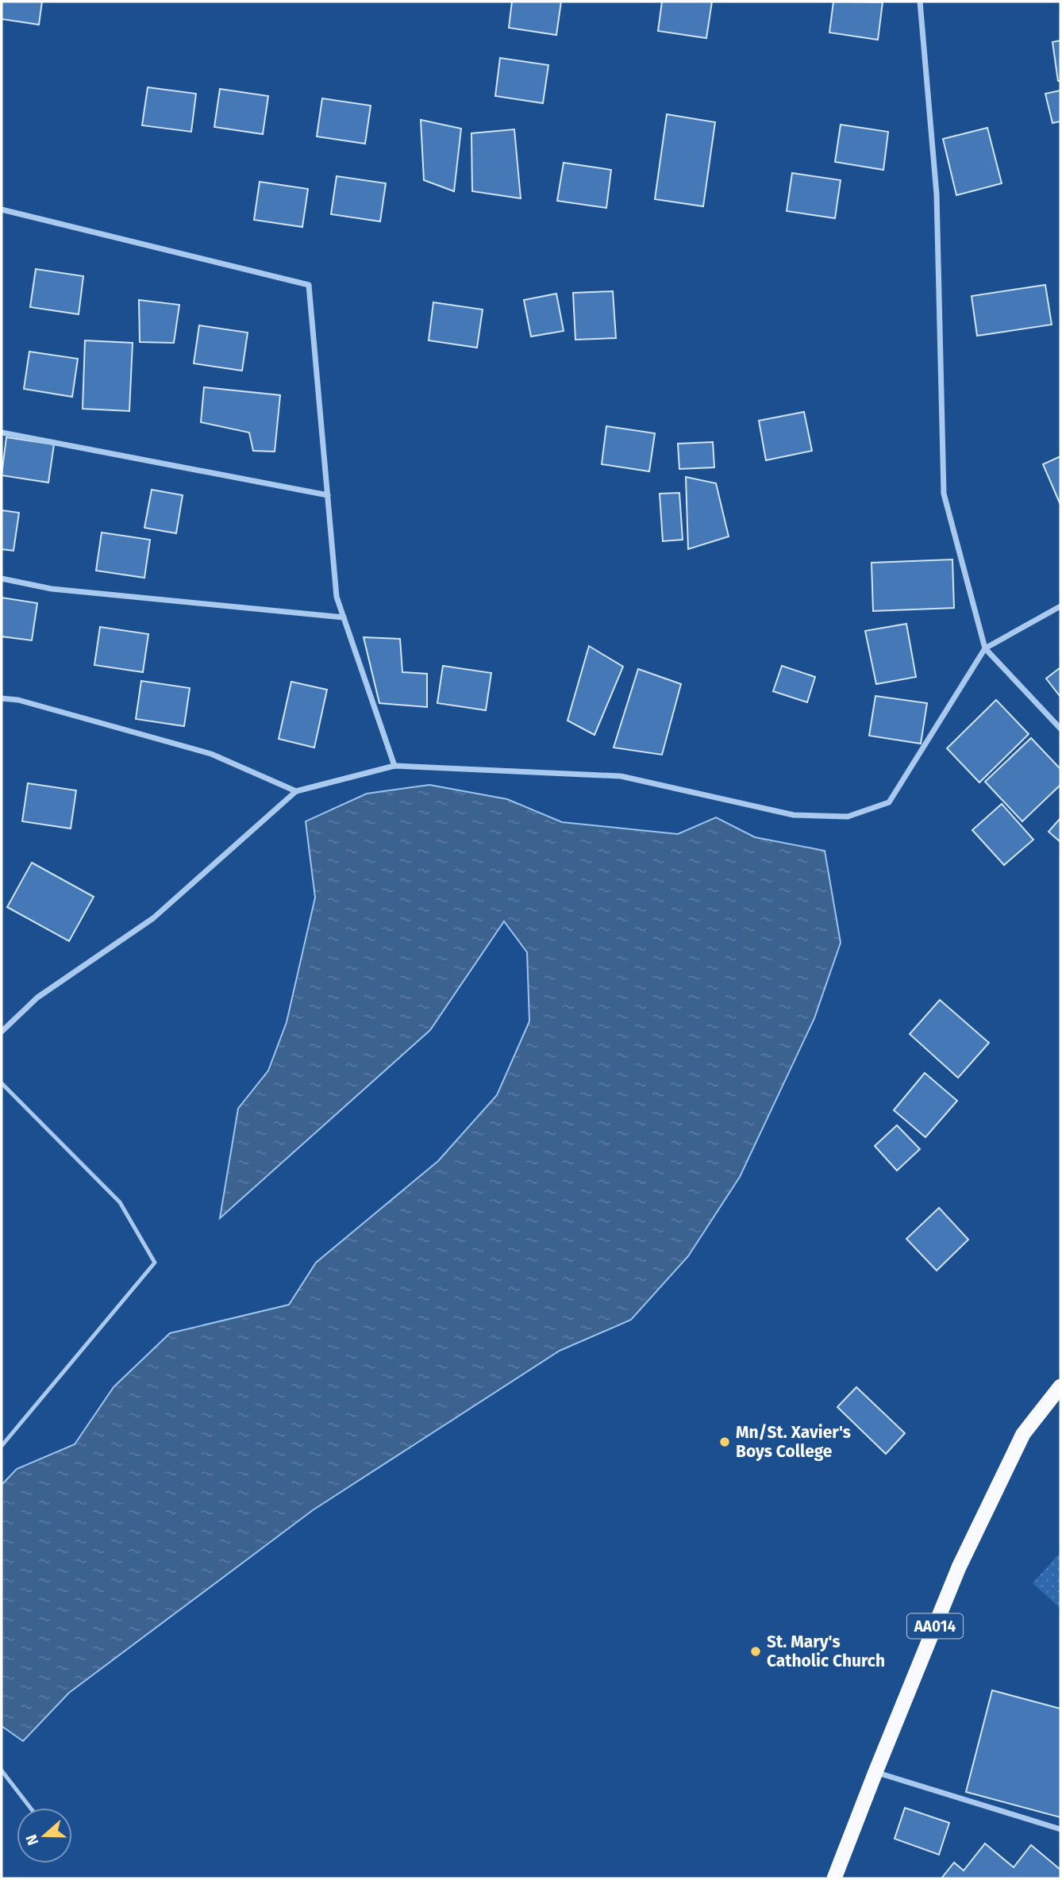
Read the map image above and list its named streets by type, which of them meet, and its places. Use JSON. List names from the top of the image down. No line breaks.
{"streets":{"highway":["AA014"]},"places":["Mn/St. Xavier's Boys College","St. Mary's Catholic Church"],"north":"left"}
